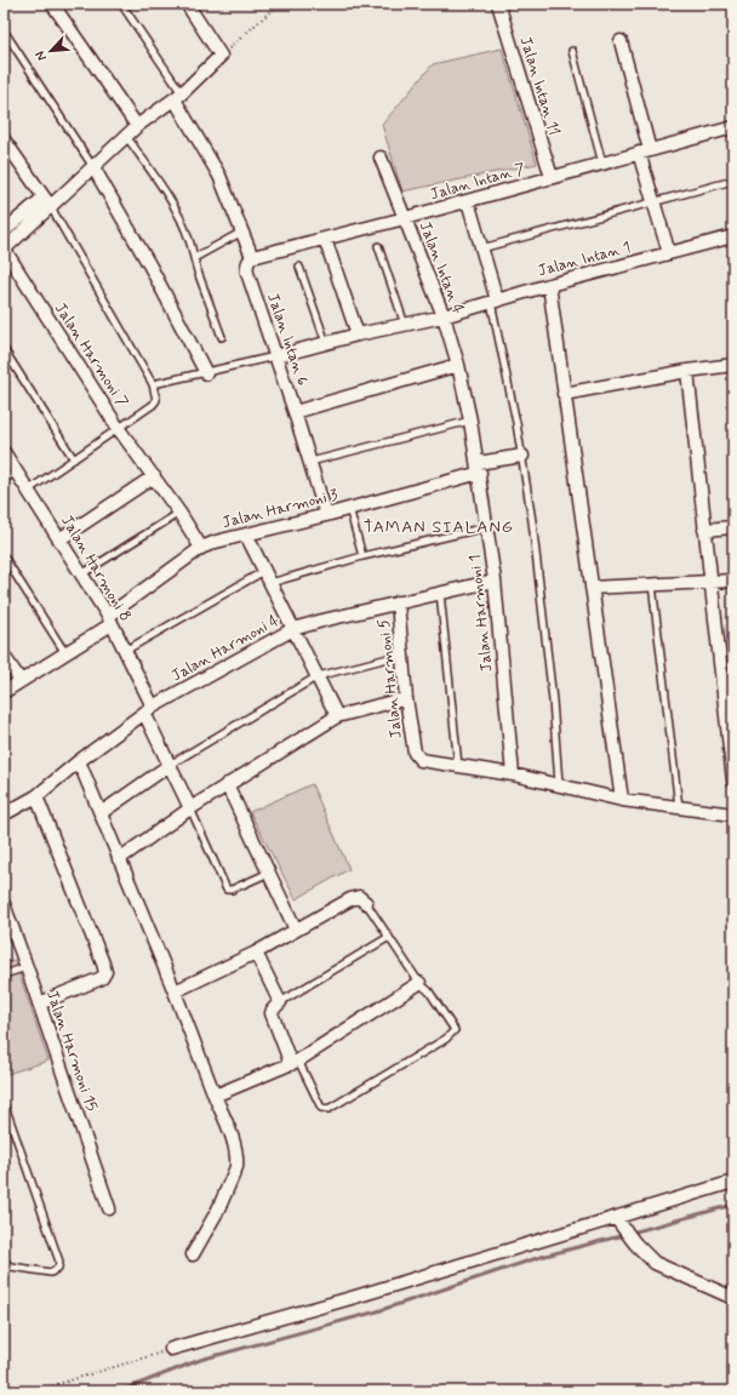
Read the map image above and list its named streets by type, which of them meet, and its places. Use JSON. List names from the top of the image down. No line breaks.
{"streets":{"street":["Jalan Intan 11","Jalan Intan 7","Jalan Intan 1","Jalan Intan 4","Jalan Intan 6","Jalan Harmoni 7","Jalan Harmoni 3","Jalan Harmoni 8","Jalan Harmoni 1","Jalan Harmoni 4","Jalan Harmoni 5","Jalan Harmoni 15"]},"crossings":[["Jalan Intan 11","Jalan Intan 7"],["Jalan Intan 7","Jalan Intan 4"],["Jalan Intan 7","Jalan Intan 6"],["Jalan Intan 1","Jalan Intan 4"],["Jalan Intan 1","Jalan Intan 6"],["Jalan Intan 4","Jalan Harmoni 1"],["Jalan Intan 6","Jalan Harmoni 3"],["Jalan Harmoni 7","Jalan Harmoni 3"],["Jalan Harmoni 3","Jalan Harmoni 8"],["Jalan Harmoni 3","Jalan Harmoni 1"],["Jalan Harmoni 8","Jalan Harmoni 4"],["Jalan Harmoni 1","Jalan Harmoni 4"],["Jalan Harmoni 4","Jalan Harmoni 5"]],"districts":["TAMAN SIALANG"],"north":"bottom left"}
